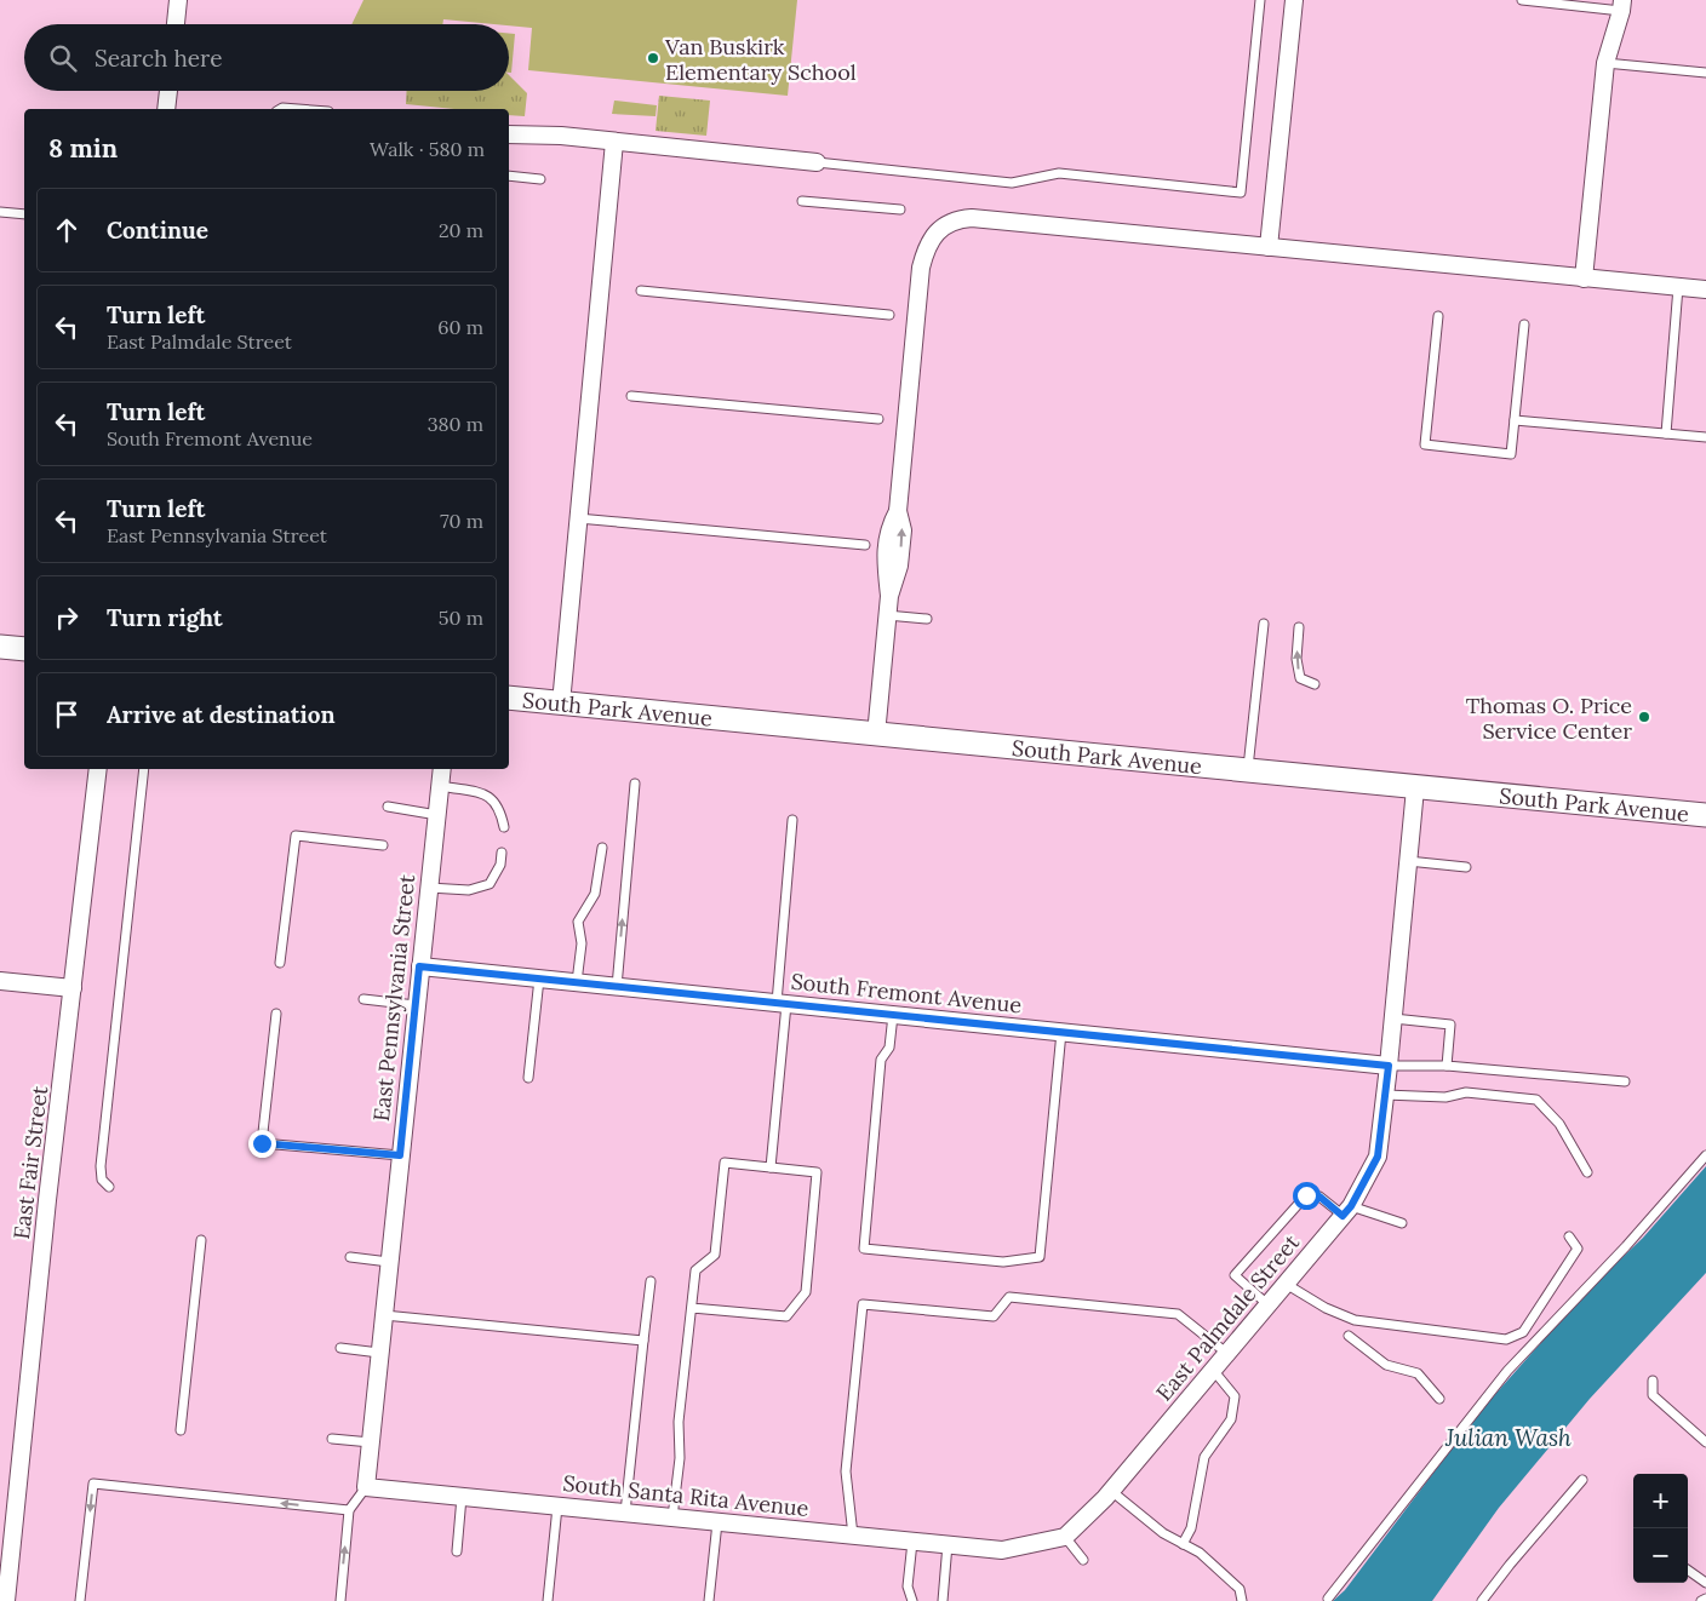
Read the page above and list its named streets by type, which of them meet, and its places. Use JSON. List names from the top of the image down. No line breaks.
{"streets":{"main road":["South Park Avenue"],"street":["South Fremont Avenue","East Pennsylvania Street","East Fair Street","East Palmdale Street","South Santa Rita Avenue"]},"crossings":[["South Park Avenue","East Palmdale Street"],["South Fremont Avenue","East Pennsylvania Street"],["South Fremont Avenue","East Palmdale Street"],["East Pennsylvania Street","South Santa Rita Avenue"],["East Palmdale Street","South Santa Rita Avenue"]],"water":["Julian Wash"],"places":["Van Buskirk Elementary School","Thomas O. Price Service Center"],"page":{"search":"Search here","heading":["8 min","Walk · 580 m"],"list":[["Continue","20 m"],["Turn left","East Palmdale Street","60 m"],["Turn left","South Fremont Avenue","380 m"],["Turn left","East Pennsylvania Street","70 m"],["Turn right","50 m"],"Arrive at destination"],"map_buttons":["+","−"]}}
